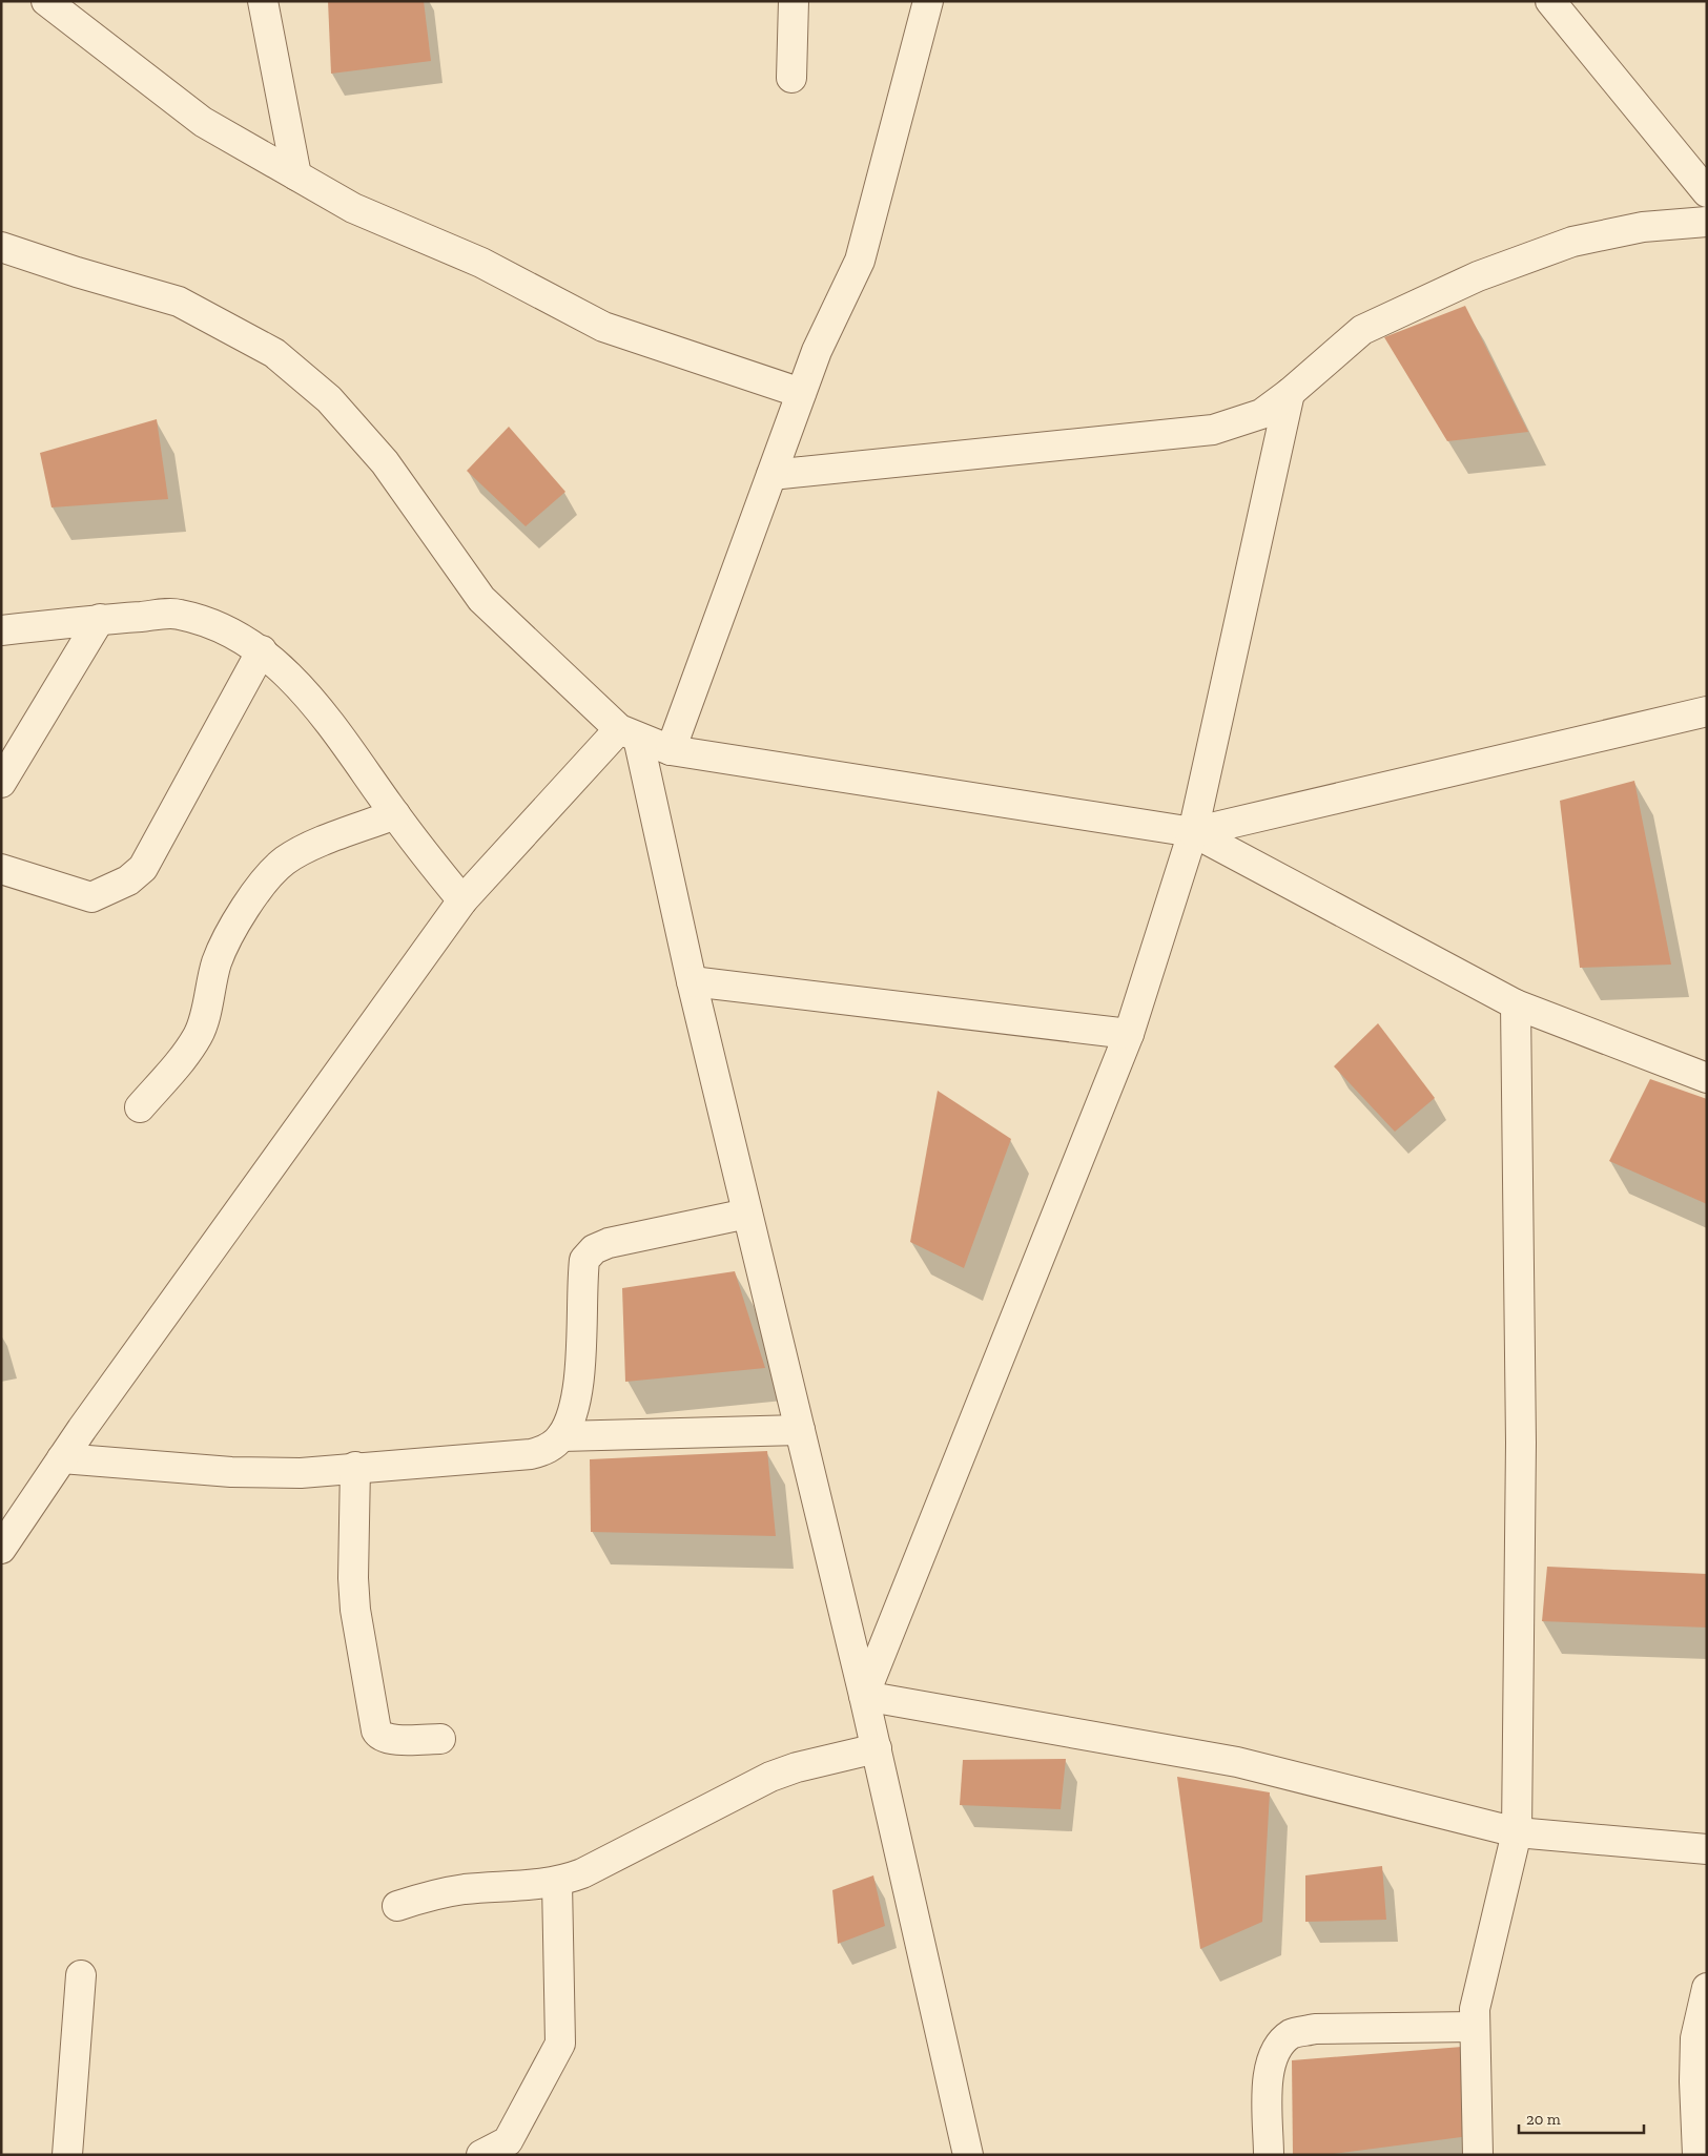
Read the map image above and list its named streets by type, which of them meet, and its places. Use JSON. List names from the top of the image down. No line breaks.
{"scale_bar":"20 m"}
